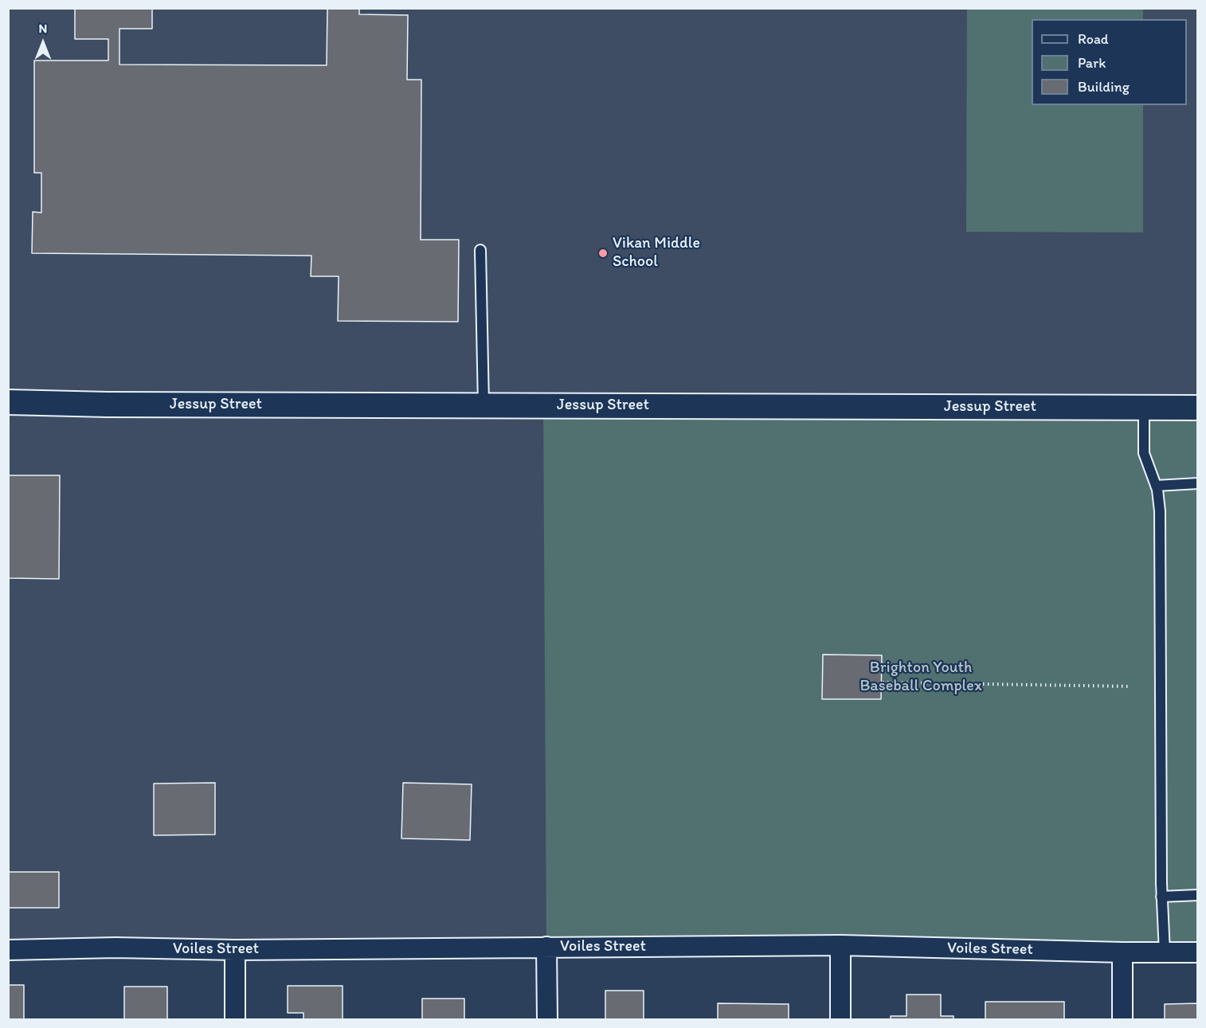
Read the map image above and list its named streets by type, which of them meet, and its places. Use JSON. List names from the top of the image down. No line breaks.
{"streets":{"street":["Jessup Street","Voiles Street"]},"parks":["Brighton Youth Baseball Complex"],"places":["Vikan Middle School"],"legend":["Road","Park","Building"],"north":"top"}
